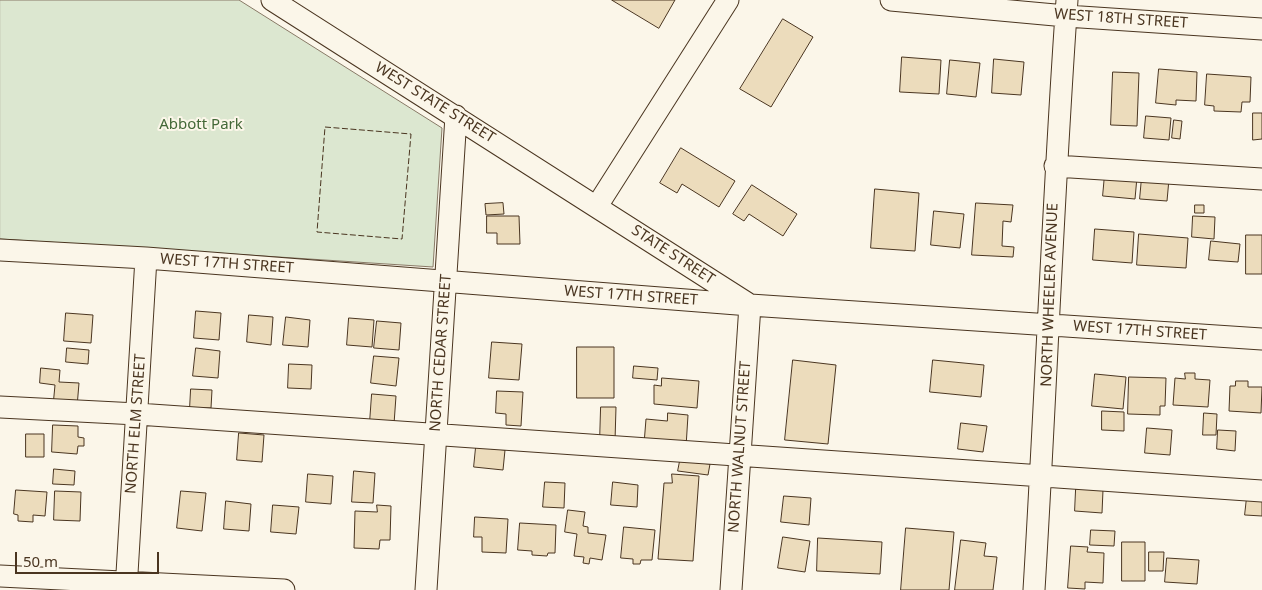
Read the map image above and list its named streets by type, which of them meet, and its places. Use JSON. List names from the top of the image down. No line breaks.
{"streets":{"street":["WEST 18TH STREET","WEST STATE STREET","STATE STREET","WEST 17TH STREET","NORTH WHEELER AVENUE","NORTH CEDAR STREET","NORTH ELM STREET","NORTH WALNUT STREET"]},"crossings":[["WEST 18TH STREET","NORTH WHEELER AVENUE"],["WEST STATE STREET","STATE STREET"],["WEST STATE STREET","NORTH CEDAR STREET"],["STATE STREET","WEST 17TH STREET"],["STATE STREET","NORTH WALNUT STREET"],["WEST 17TH STREET","NORTH WHEELER AVENUE"],["WEST 17TH STREET","NORTH CEDAR STREET"],["WEST 17TH STREET","NORTH ELM STREET"],["WEST 17TH STREET","NORTH WALNUT STREET"]],"parks":["Abbott Park"],"scale_bar":"50 m"}
